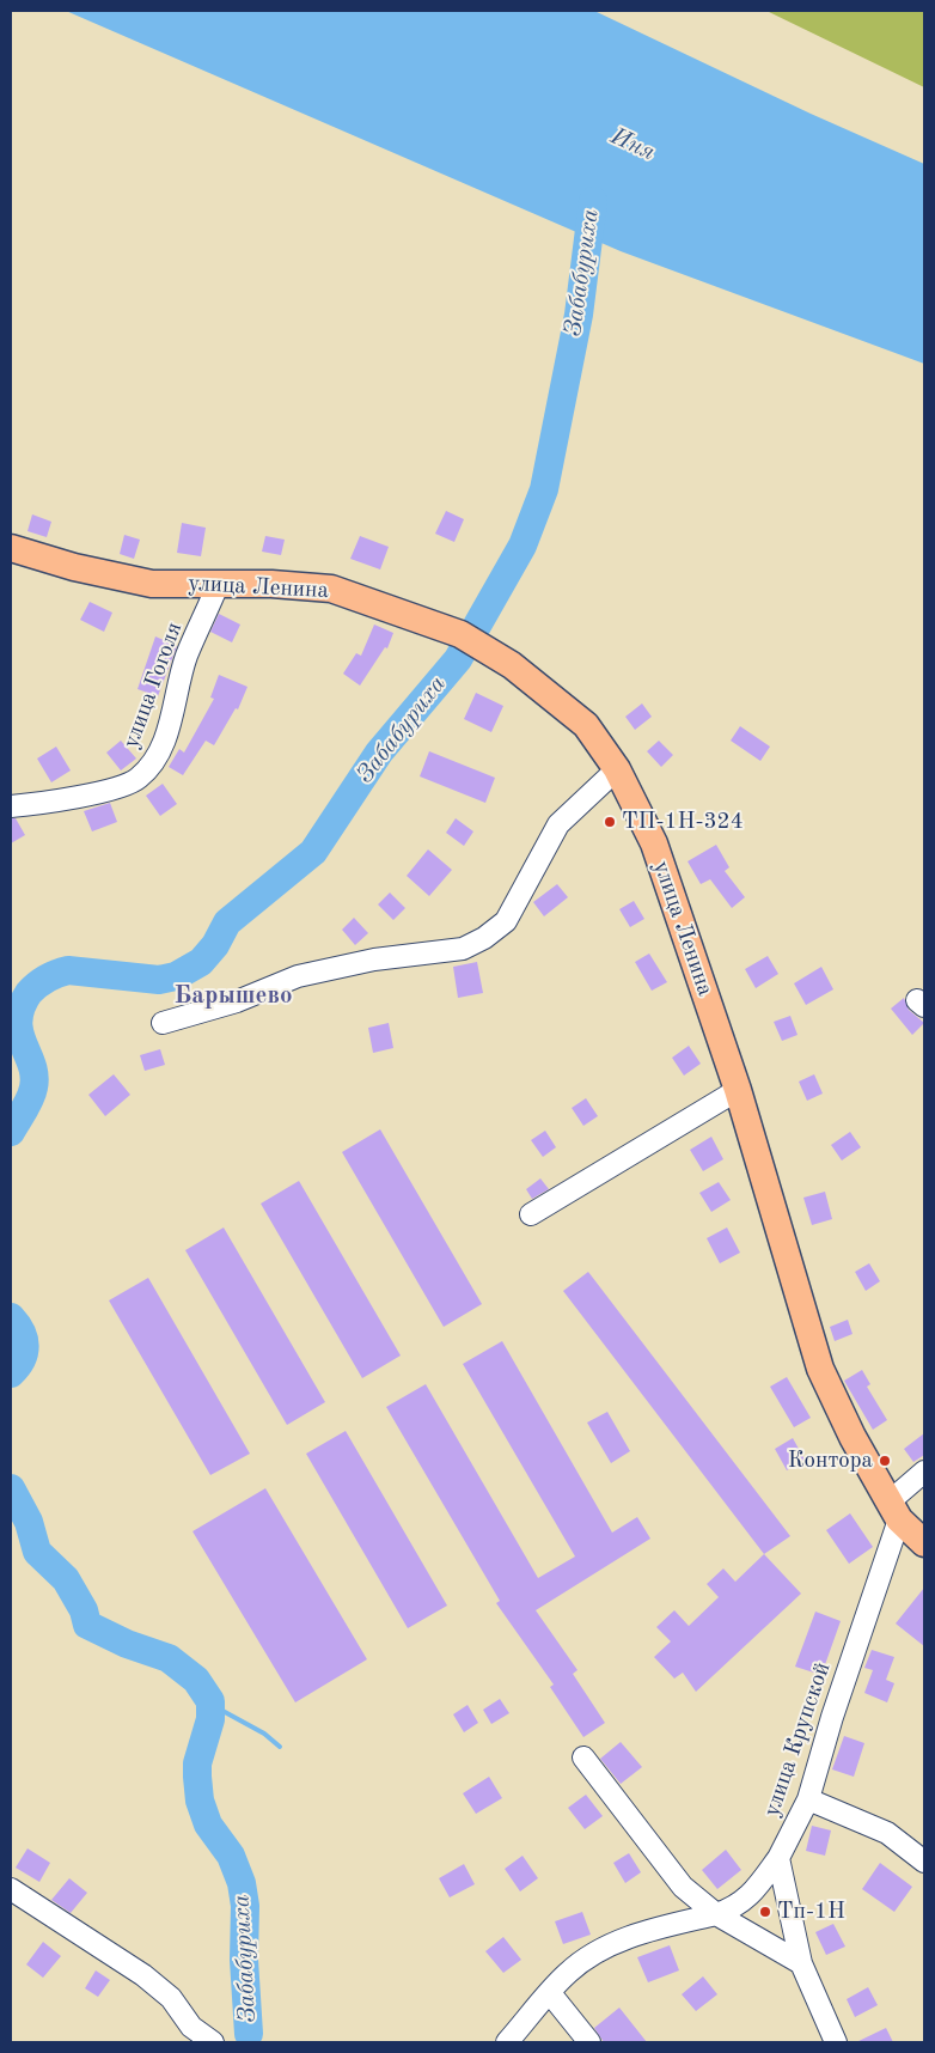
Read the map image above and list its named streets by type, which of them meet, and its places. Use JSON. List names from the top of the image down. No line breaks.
{"streets":{"main road":["улица Ленина"],"street":["улица Гоголя","улица Крупской"]},"crossings":[["улица Ленина","улица Гоголя"],["улица Ленина","улица Крупской"]],"districts":["Барышево"],"water":["Иня","Забабуриха"],"places":["ТП-1Н-324","Контора","Тп-1Н"]}
